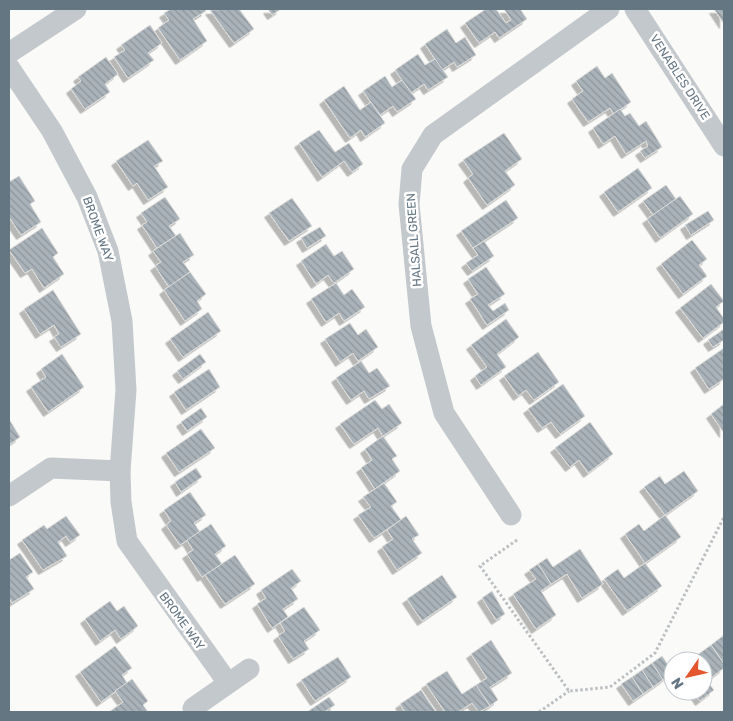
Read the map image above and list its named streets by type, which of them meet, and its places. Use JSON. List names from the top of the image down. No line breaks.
{"streets":{"street":["VENABLES DRIVE","BROME WAY","HALSALL GREEN"]},"north":"bottom left"}
